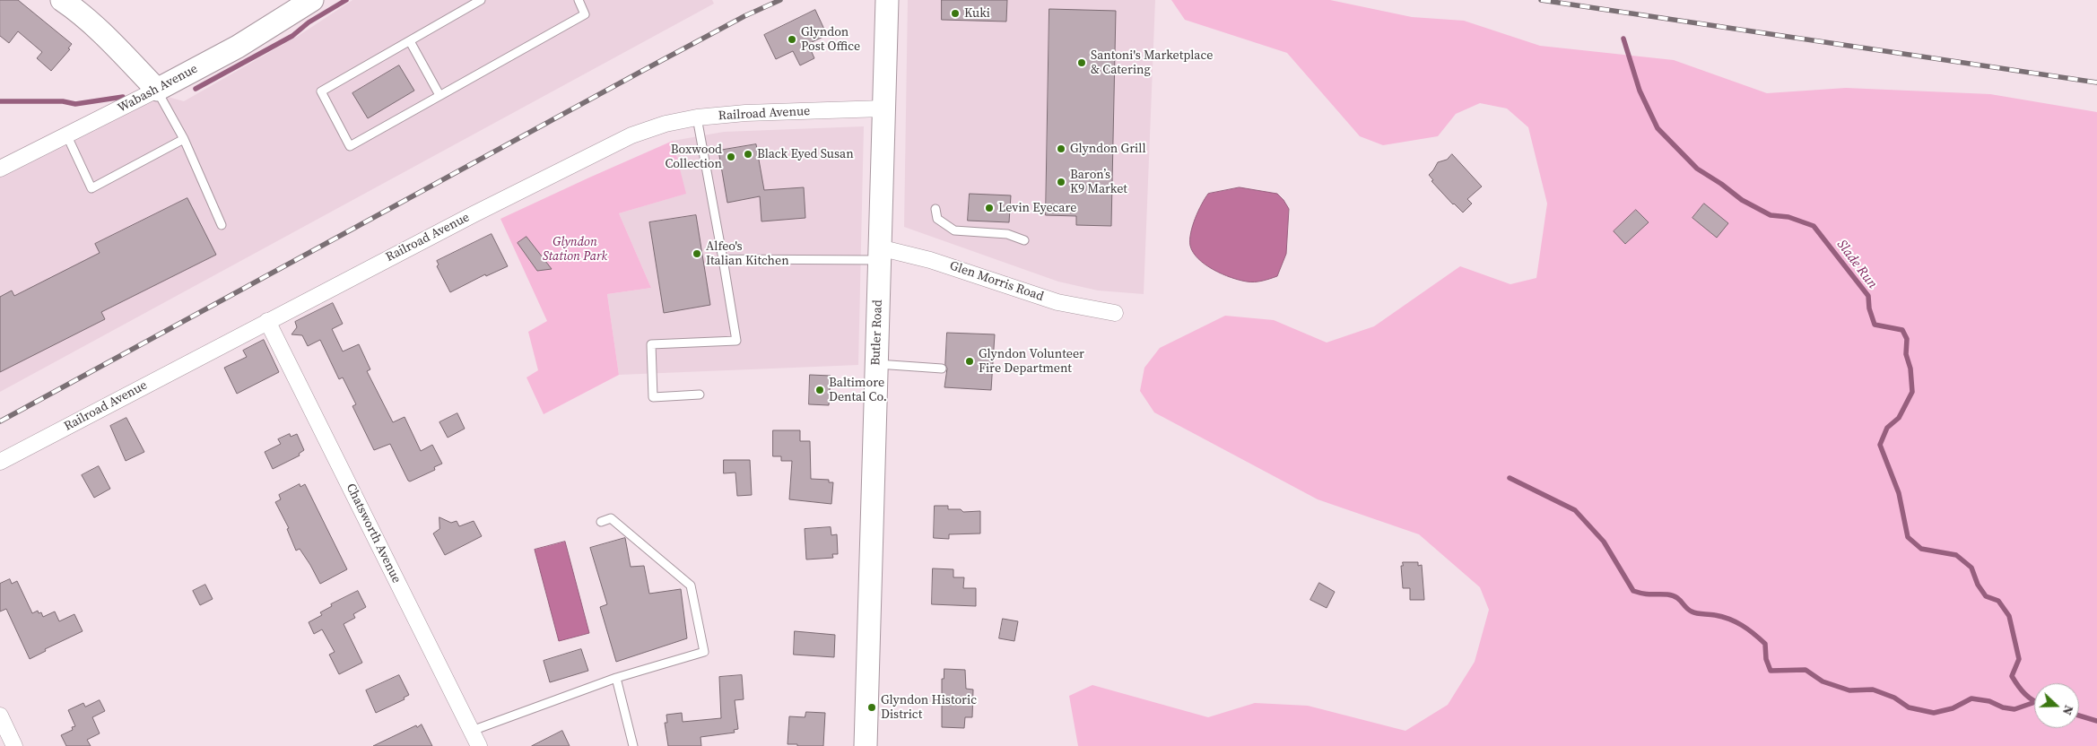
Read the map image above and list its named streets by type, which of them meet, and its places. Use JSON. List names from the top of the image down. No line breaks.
{"streets":{"main road":["Wabash Avenue","Butler Road"],"street":["Railroad Avenue","Glen Morris Road","Chatsworth Avenue"]},"crossings":[["Railroad Avenue","Butler Road"],["Railroad Avenue","Chatsworth Avenue"],["Glen Morris Road","Butler Road"]],"water":["Slade Run"],"parks":["Glyndon Station Park"],"places":["Kuki","Glyndon Post Office","Santoni's Marketplace & Catering","Glyndon Grill","Black Eyed Susan","Boxwood Collection","Baron’s K9 Market","Levin Eyecare","Alfeo's Italian Kitchen","Glyndon Volunteer Fire Department","Baltimore Dental Co.","Glyndon Historic District"],"north":"right"}
